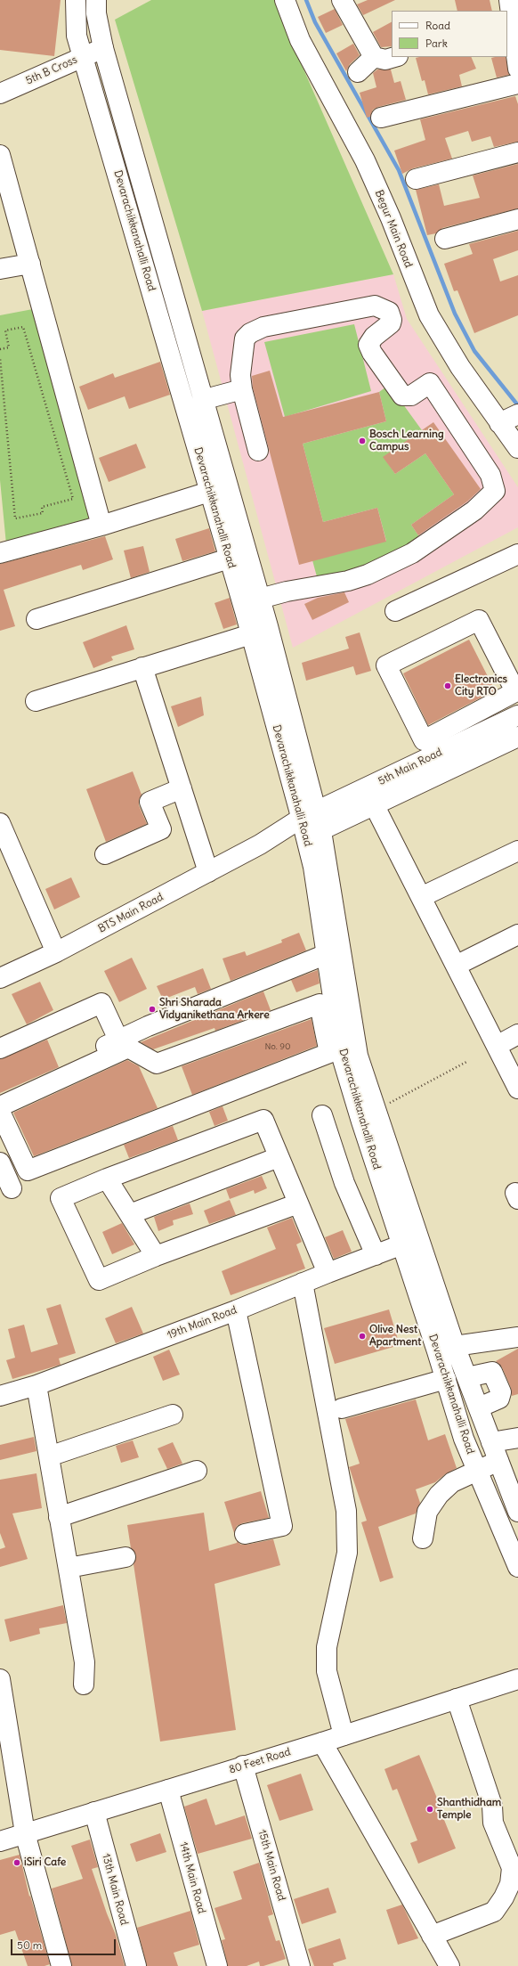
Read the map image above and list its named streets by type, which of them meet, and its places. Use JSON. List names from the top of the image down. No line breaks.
{"streets":{"street":["5th B Cross","Begur Main Road","Devarachikkanahalli Road","5th Main Road","BTS Main Road","19th Main Road","80 Feet Road","15th Main Road","14th Main Road","13th Main Road"]},"crossings":[["5th B Cross","Devarachikkanahalli Road"],["Devarachikkanahalli Road","5th Main Road"],["Devarachikkanahalli Road","BTS Main Road"],["Devarachikkanahalli Road","19th Main Road"],["5th Main Road","BTS Main Road"],["80 Feet Road","15th Main Road"],["80 Feet Road","14th Main Road"],["80 Feet Road","13th Main Road"]],"places":["Bosch Learning Campus","Electronics City RTO","Shri Sharada Vidyanikethana Arkere","Olive Nest Apartment","Shanthidham Temple","iSiri Cafe"],"house_numbers":["No. 90"],"legend":["Road","Park"],"scale_bar":"50 m"}
